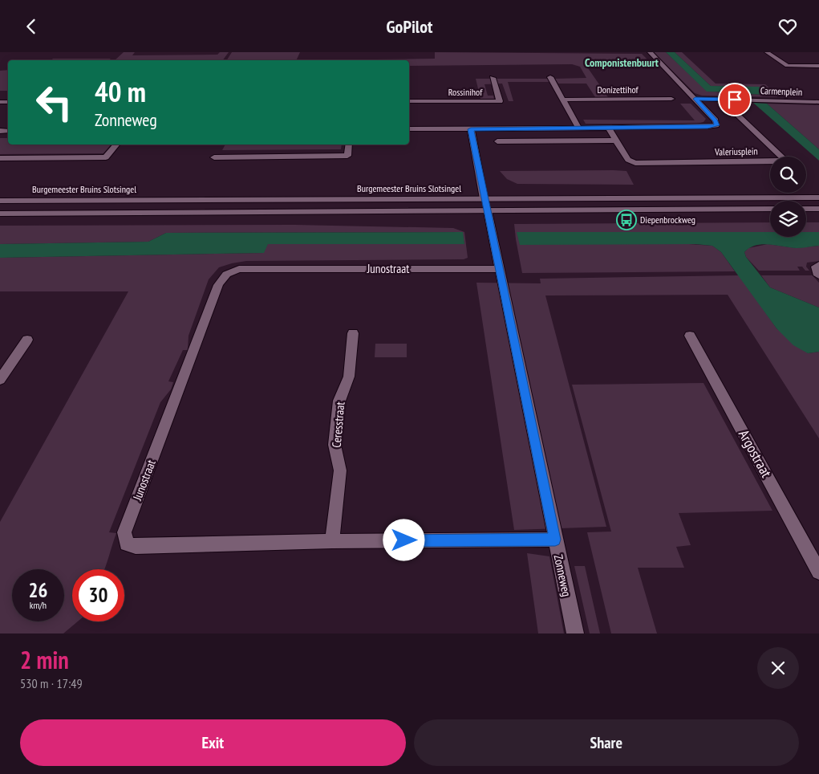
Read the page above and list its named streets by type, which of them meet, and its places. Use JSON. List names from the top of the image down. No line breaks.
{"streets":{"main road":["Burgemeester Bruins Slotsingel"],"street":["Donizettihof","Carmenplein","Rossinihof","Valeriusplein","Junostraat","Ceresstraat","Argostraat","Zonneweg"]},"crossings":[["Carmenplein","Valeriusplein"],["Burgemeester Bruins Slotsingel","Zonneweg"],["Junostraat","Ceresstraat"],["Junostraat","Zonneweg"]],"districts":["Componistenbuurt"],"places":{"bus stop":["Diepenbrockweg"]},"page":{"header":"GoPilot","turn":["40 m","Zonneweg"],"speed":"26 km/h","limit":"30","heading":["2 min","530 m · 17:49"],"buttons":["Exit","Share"]}}
